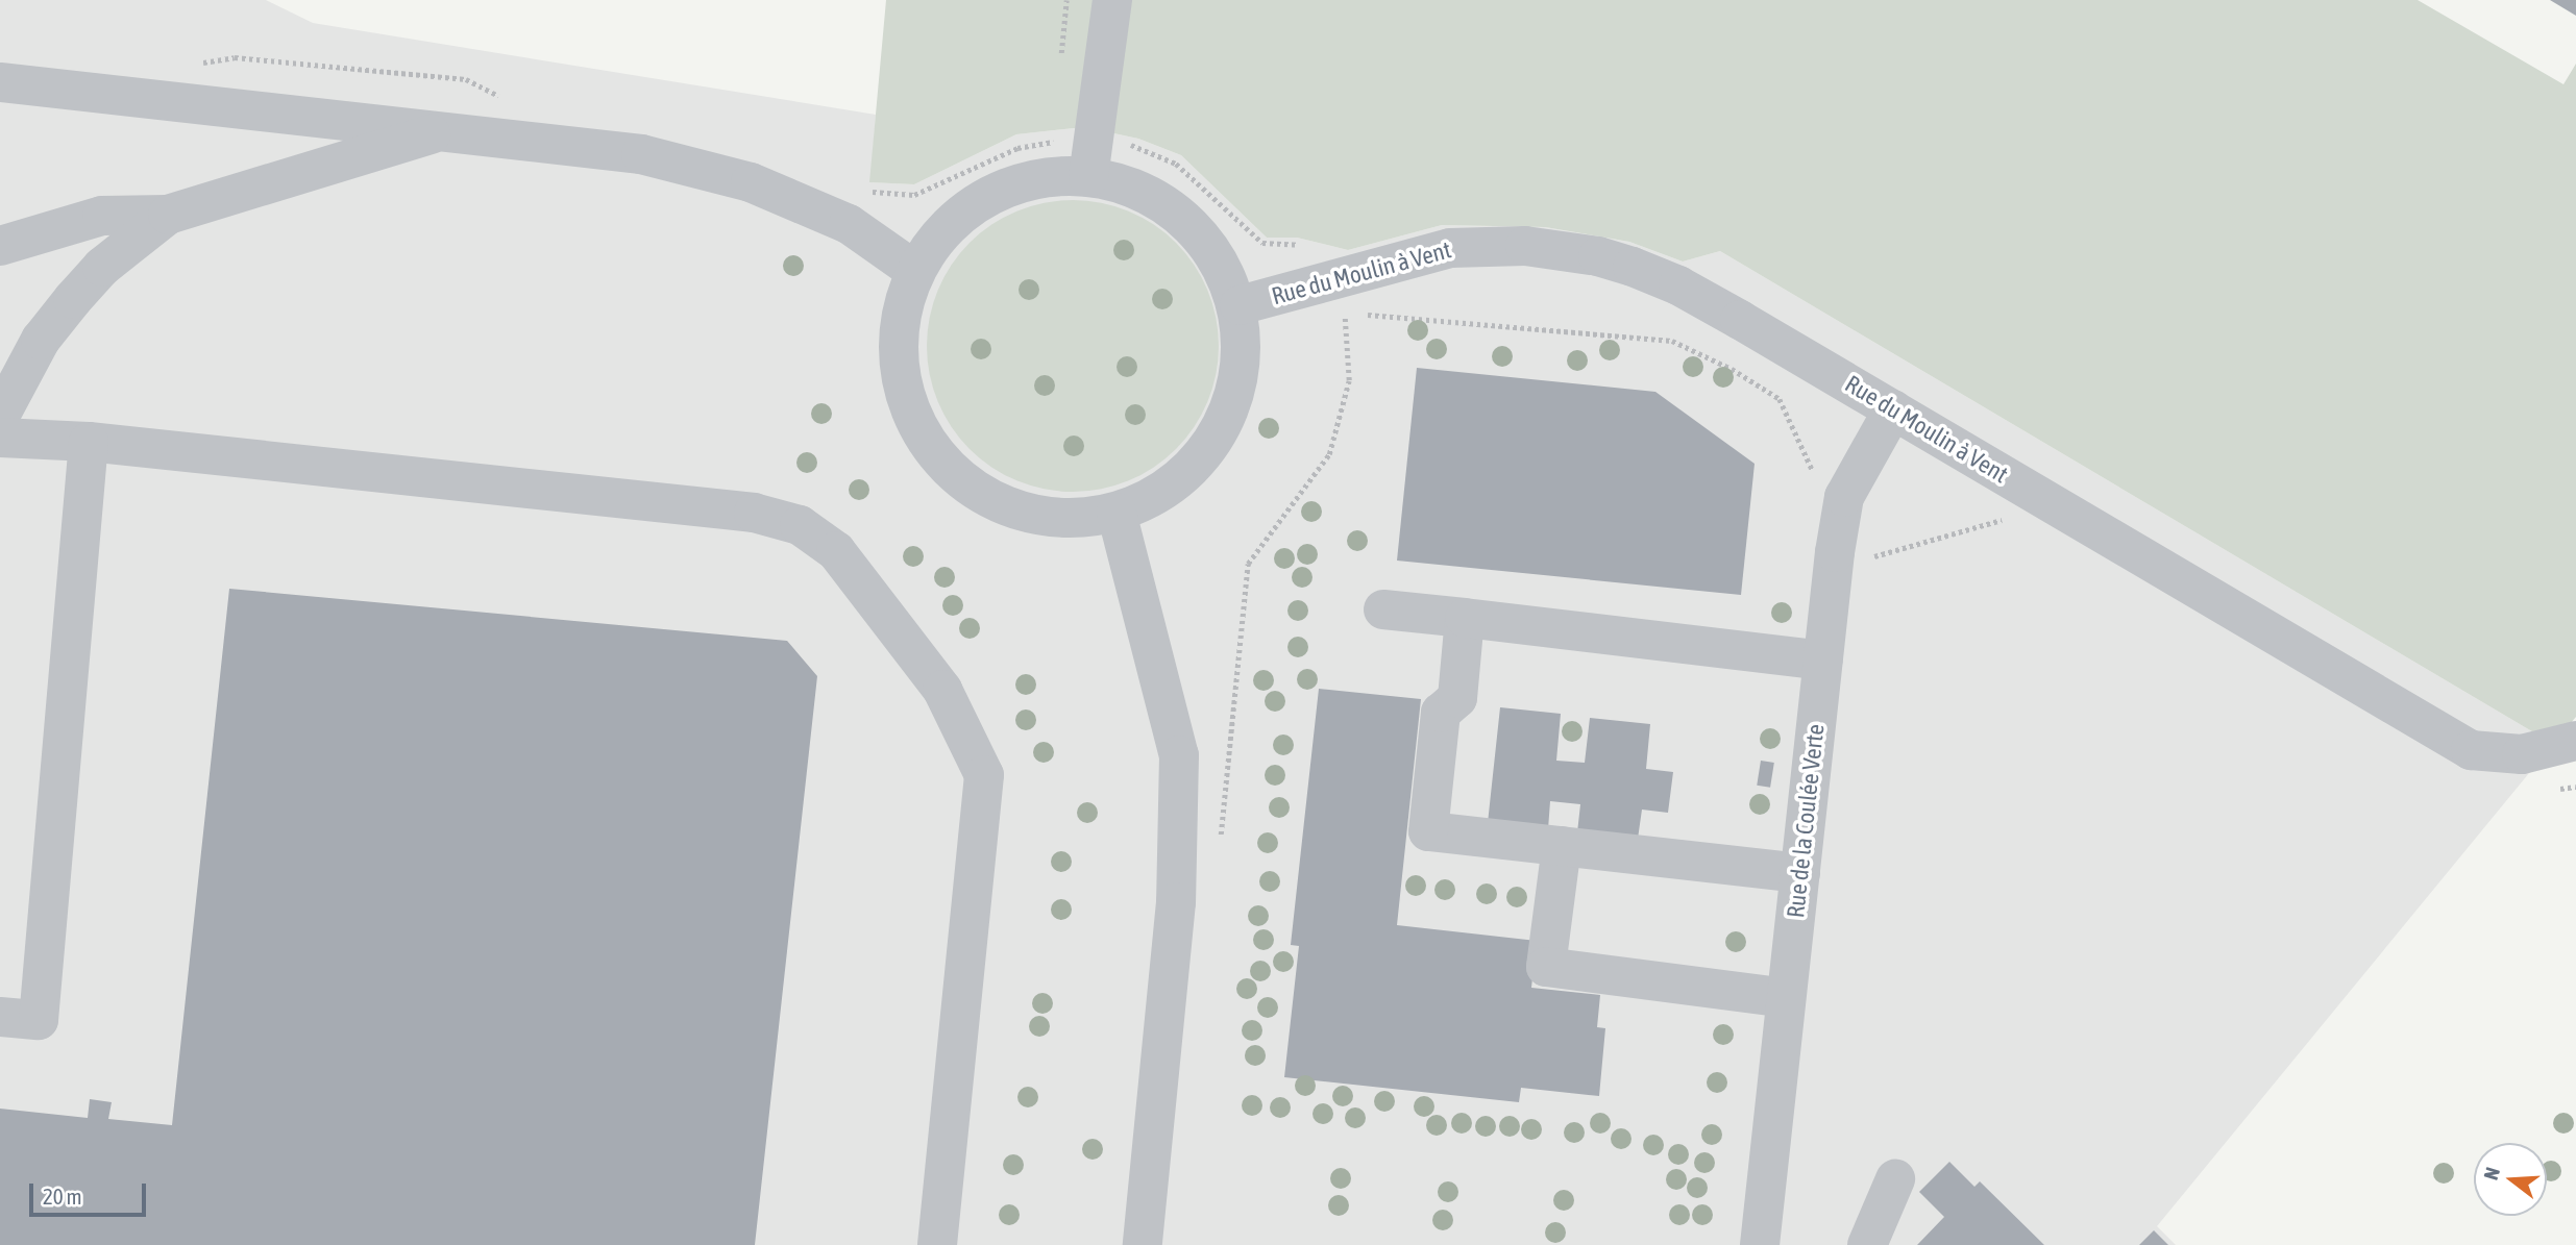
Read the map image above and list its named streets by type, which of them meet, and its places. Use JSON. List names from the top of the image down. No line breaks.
{"streets":{"street":["Rue du Moulin à Vent","Rue de la Coulée Verte"]},"crossings":[["Rue du Moulin à Vent","Rue de la Coulée Verte"]],"scale_bar":"20 m","north":"left"}
